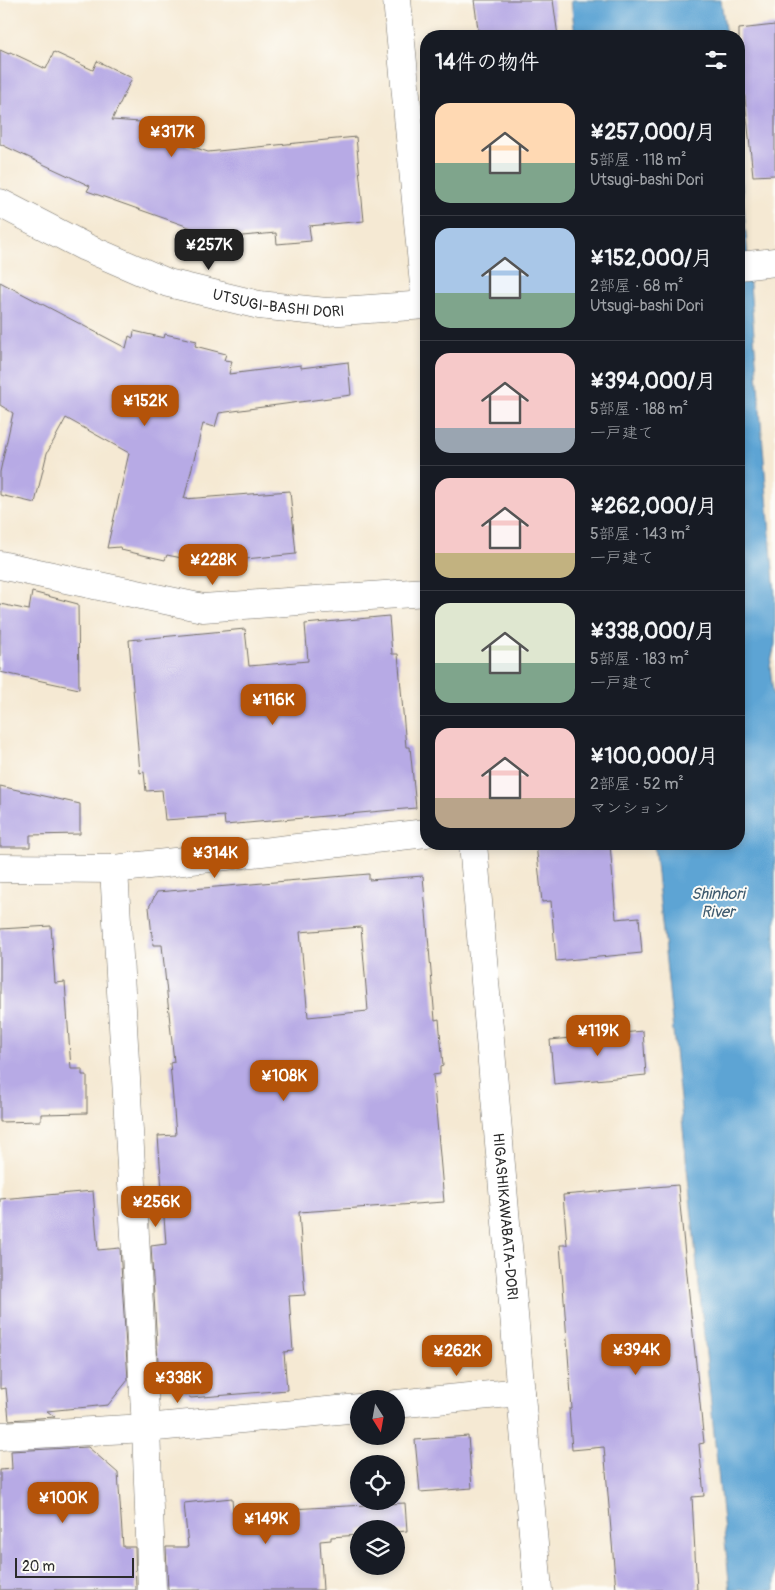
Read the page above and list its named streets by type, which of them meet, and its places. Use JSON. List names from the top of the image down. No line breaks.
{"streets":{"street":["UTSUGI-BASHI DORI","HIGASHIKAWABATA-DORI"]},"water":["Shinhori River"],"scale_bar":"20 m","north":"bottom","page":{"heading":"14件の物件","list":[{"name":"¥257,000/月","note":"5部屋 · 118 m² · Utsugi-bashi Dori"},{"name":"¥152,000/月","note":"2部屋 · 68 m² · Utsugi-bashi Dori"},{"name":"¥394,000/月","note":"5部屋 · 188 m² · 一戸建て"},{"name":"¥262,000/月","note":"5部屋 · 143 m² · 一戸建て"},{"name":"¥338,000/月","note":"5部屋 · 183 m² · 一戸建て"},{"name":"¥100,000/月","note":"2部屋 · 52 m² · マンション"}],"price":["¥317K","¥257K","¥152K","¥228K","¥116K","¥314K","¥119K","¥108K","¥256K","¥394K","¥262K","¥338K","¥100K","¥149K"],"scale":"20 m"}}
